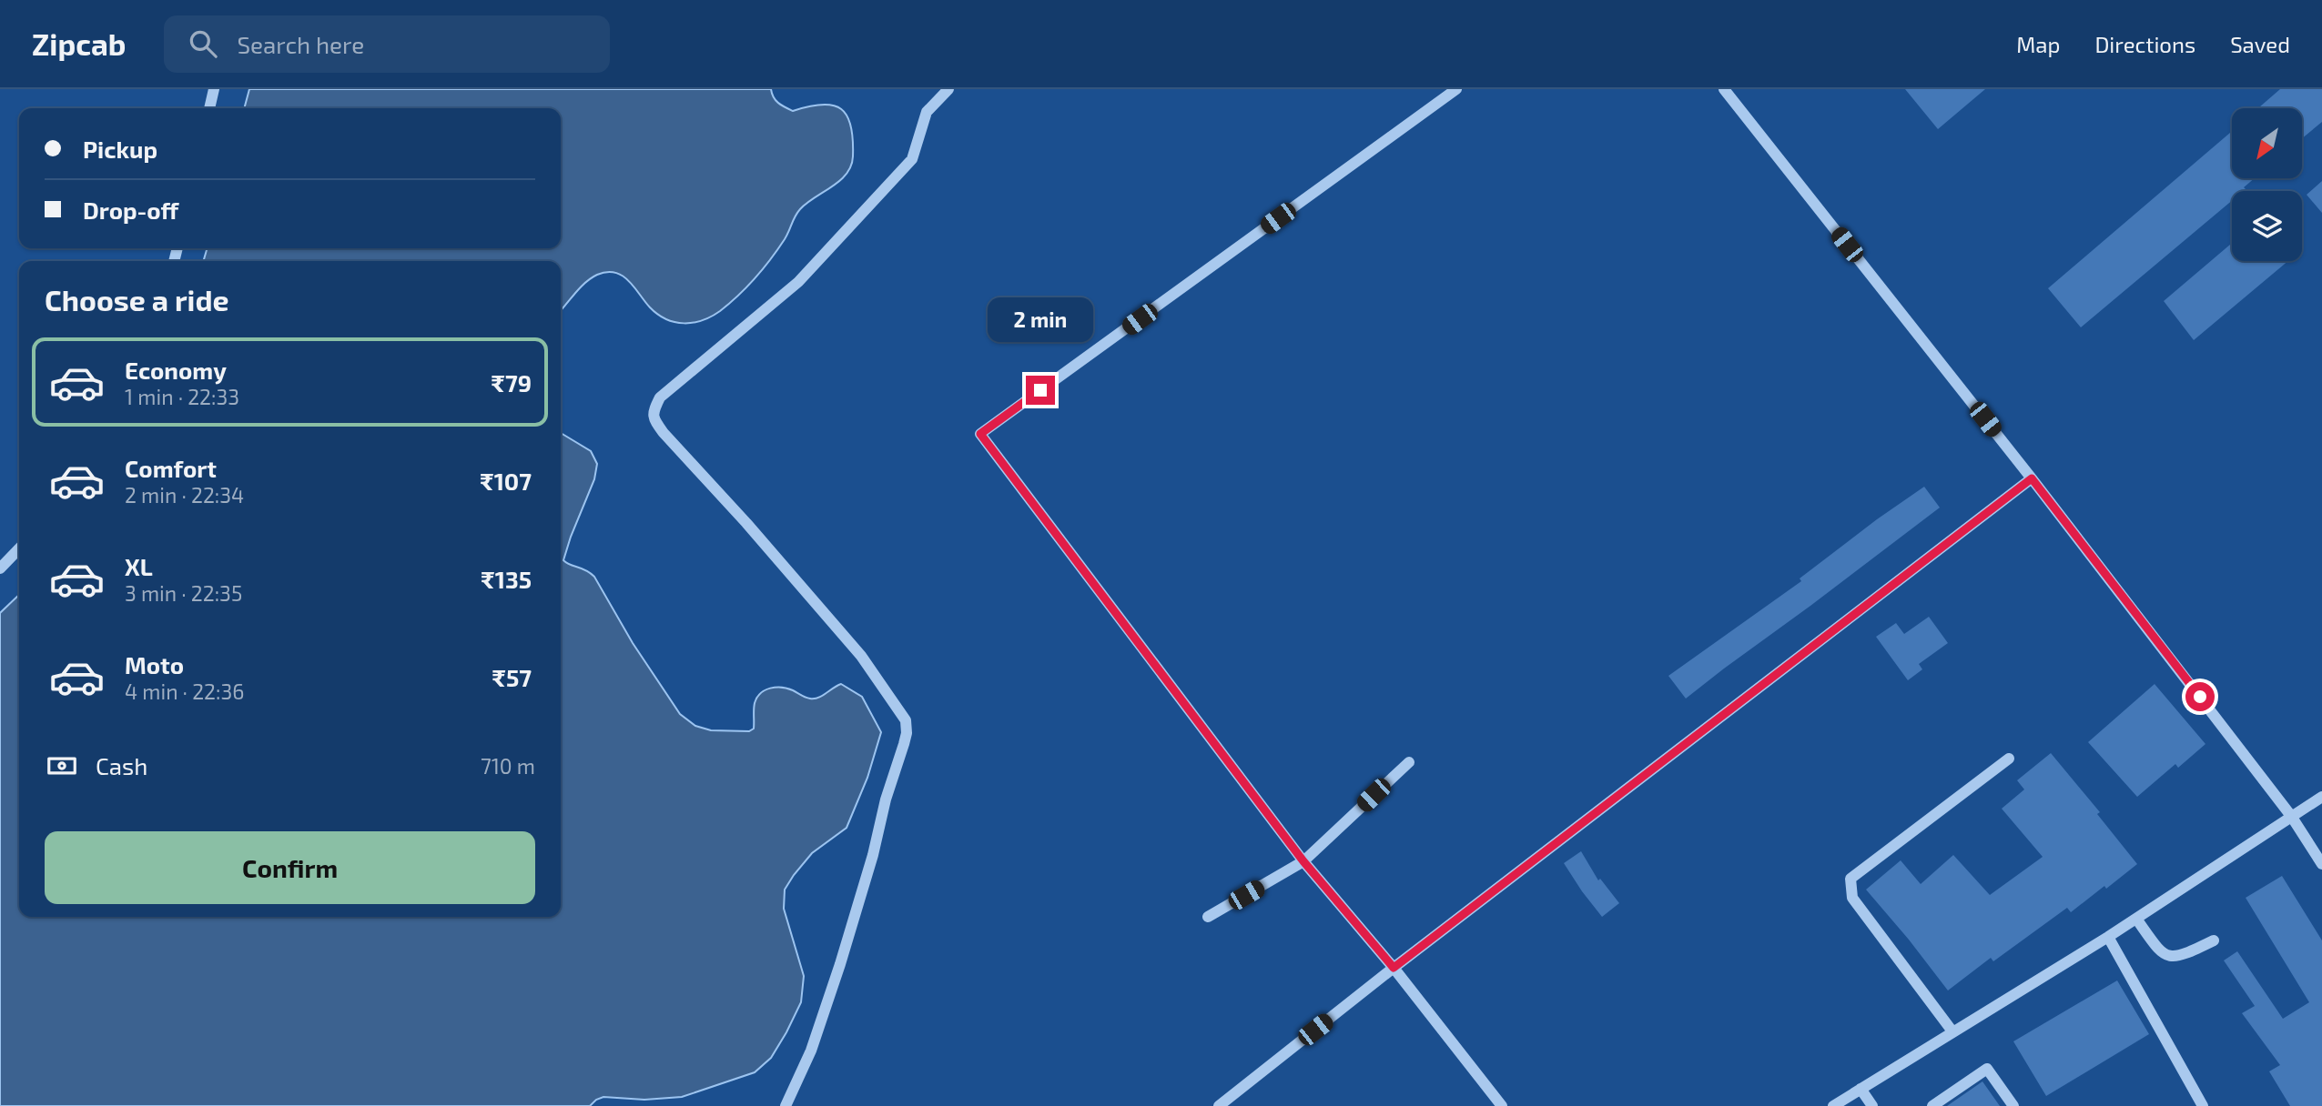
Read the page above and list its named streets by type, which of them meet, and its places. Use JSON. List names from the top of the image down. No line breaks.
{"north":"bottom left","page":{"header":"Zipcab","search":"Search here","nav":["Map","Directions","Saved"],"banner":["Pickup","Drop-off"],"heading":"Choose a ride","bubble":"2 min","list":[{"name":"Economy","note":"1 min · 22:33","value":"₹79"},{"name":"Comfort","note":"2 min · 22:34","value":"₹107"},{"name":"XL","note":"3 min · 22:35","value":"₹135"},{"name":"Moto","note":"4 min · 22:36","value":"₹57"}],"pay":["Cash","710 m"],"buttons":"Confirm"}}
